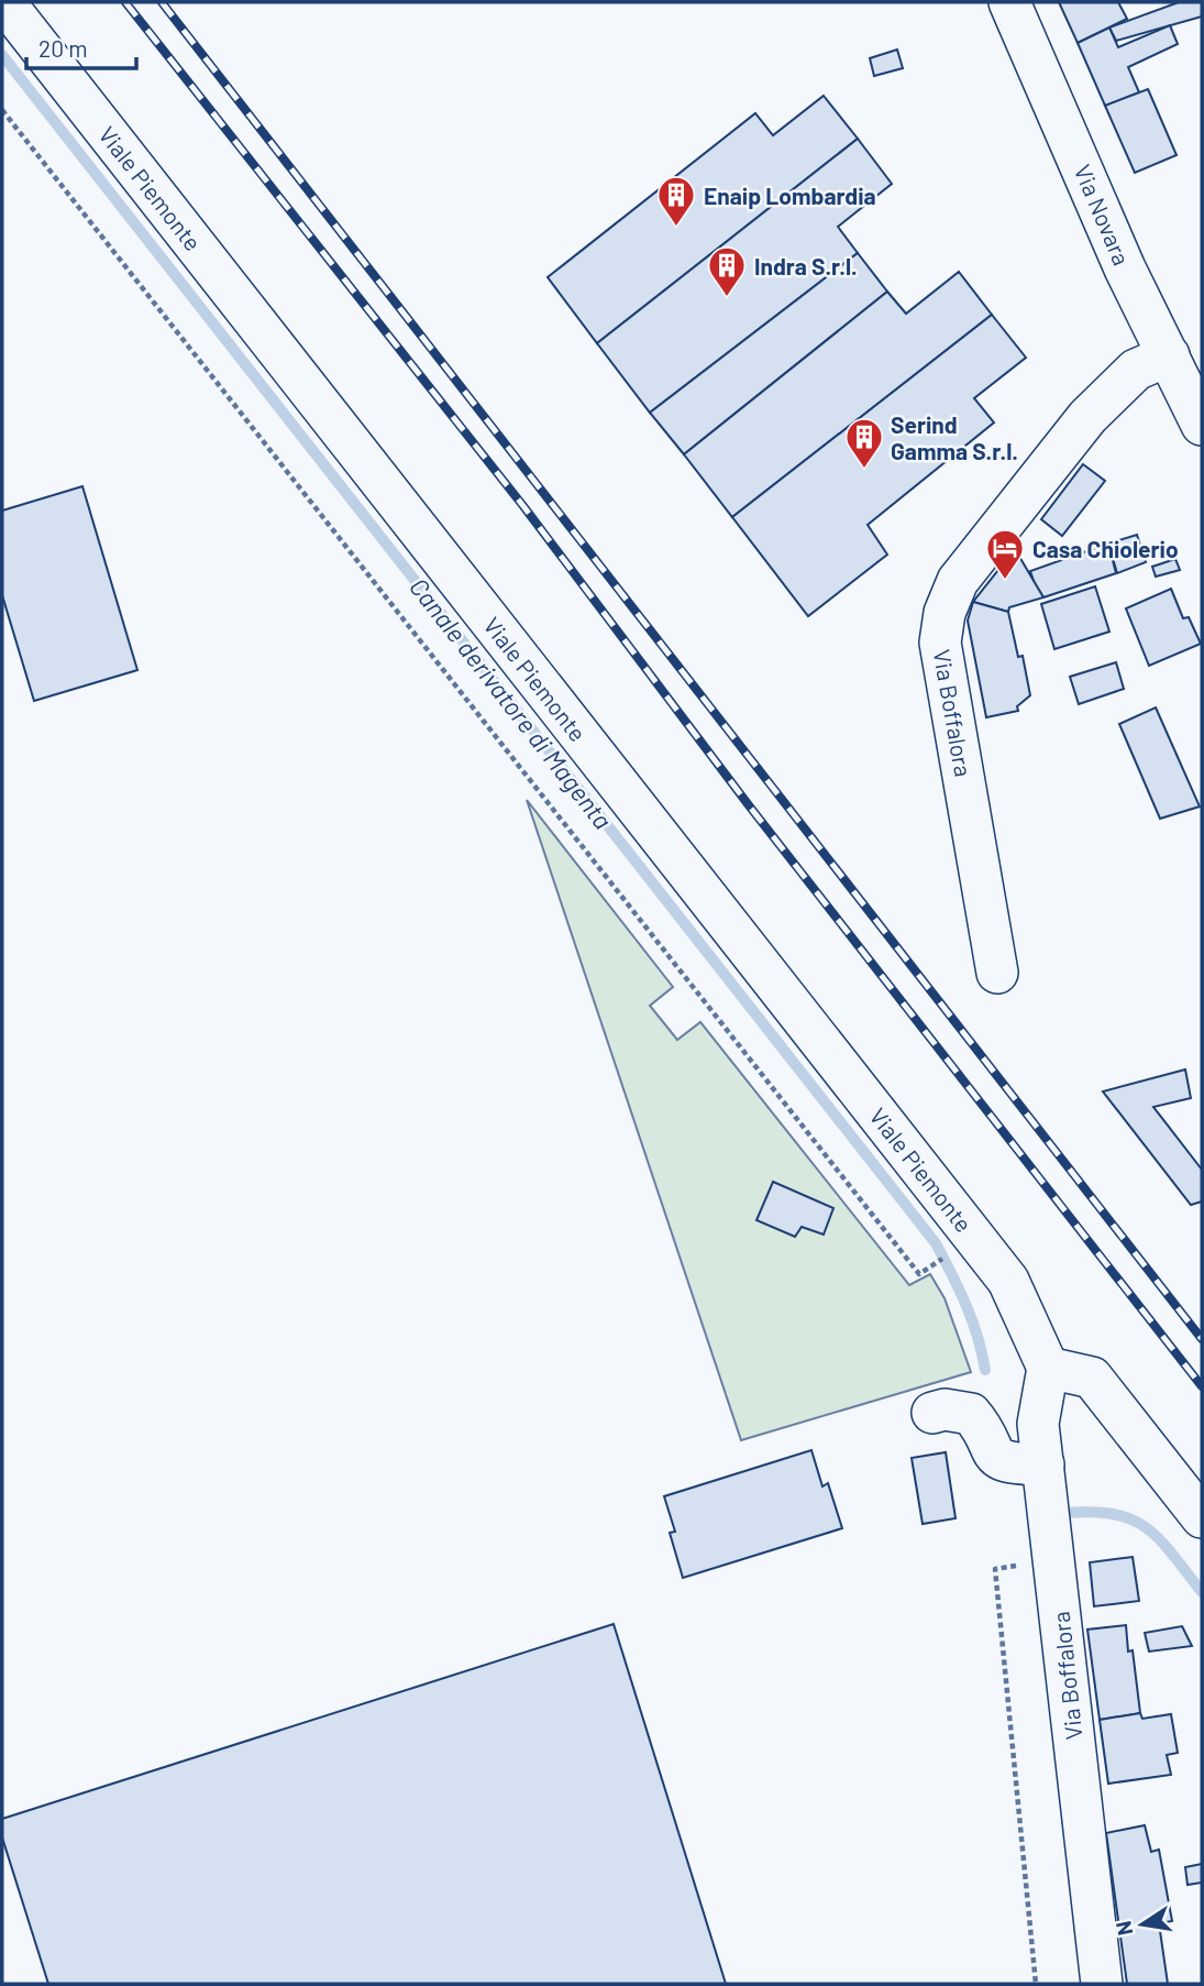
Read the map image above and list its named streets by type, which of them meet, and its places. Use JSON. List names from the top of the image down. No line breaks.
{"streets":{"street":["Viale Piemonte","Via Novara","Via Boffalora"]},"crossings":[["Viale Piemonte","Via Boffalora"],["Via Novara","Via Boffalora"]],"water":["Canale derivatore di Magenta"],"places":{"building":["Enaip Lombardia","Indra S.r.l.","Serind Gamma S.r.l."],"hotel":["Casa Chiolerio"]},"scale_bar":"20 m","north":"left"}
